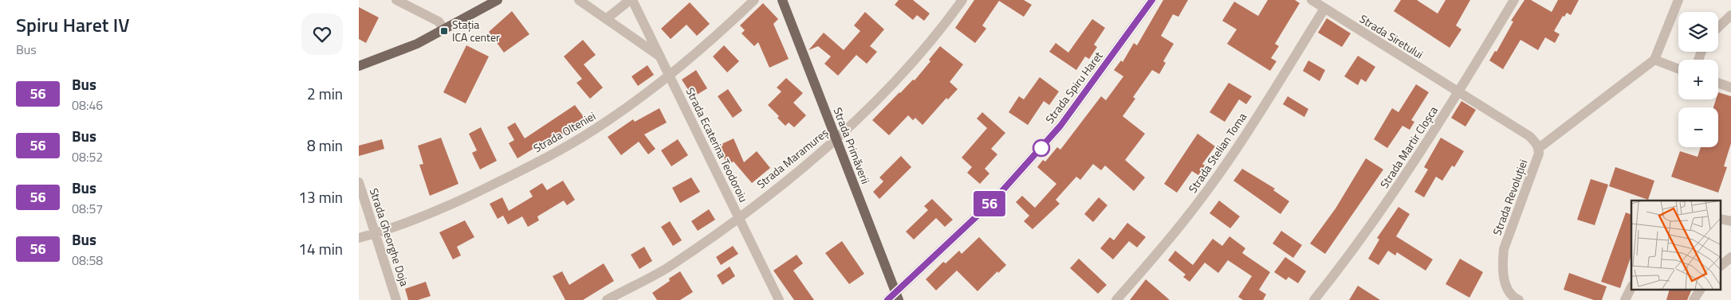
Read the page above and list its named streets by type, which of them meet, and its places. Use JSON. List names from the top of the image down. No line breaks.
{"streets":{"main road":["Strada Primăverii"],"street":["Strada Siretului","Strada Spiru Haret","Strada Olteniei","Strada Ecaterina Teodoroiu","Strada Martir Cloșca","Strada Stelian Toma","Strada Maramureș","Strada Revoluției","Strada Gheorghe Doja"]},"crossings":[["Strada Siretului","Strada Martir Cloșca"],["Strada Siretului","Strada Stelian Toma"],["Strada Spiru Haret","Strada Primăverii"],["Strada Olteniei","Strada Ecaterina Teodoroiu"],["Strada Olteniei","Strada Gheorghe Doja"],["Strada Ecaterina Teodoroiu","Strada Maramureș"],["Strada Primăverii","Strada Maramureș"]],"places":{"transit":["Stația ICA center"]},"lines":["bus line 56"],"page":{"heading":["Spiru Haret IV","Bus"],"on_map":"56","map_buttons":["+","−"],"list":[{"mark":"56","name":"Bus","note":"08:46","value":"2 min"},{"mark":"56","name":"Bus","note":"08:52","value":"8 min"},{"mark":"56","name":"Bus","note":"08:57","value":"13 min"},{"mark":"56","name":"Bus","note":"08:58","value":"14 min"}]}}
